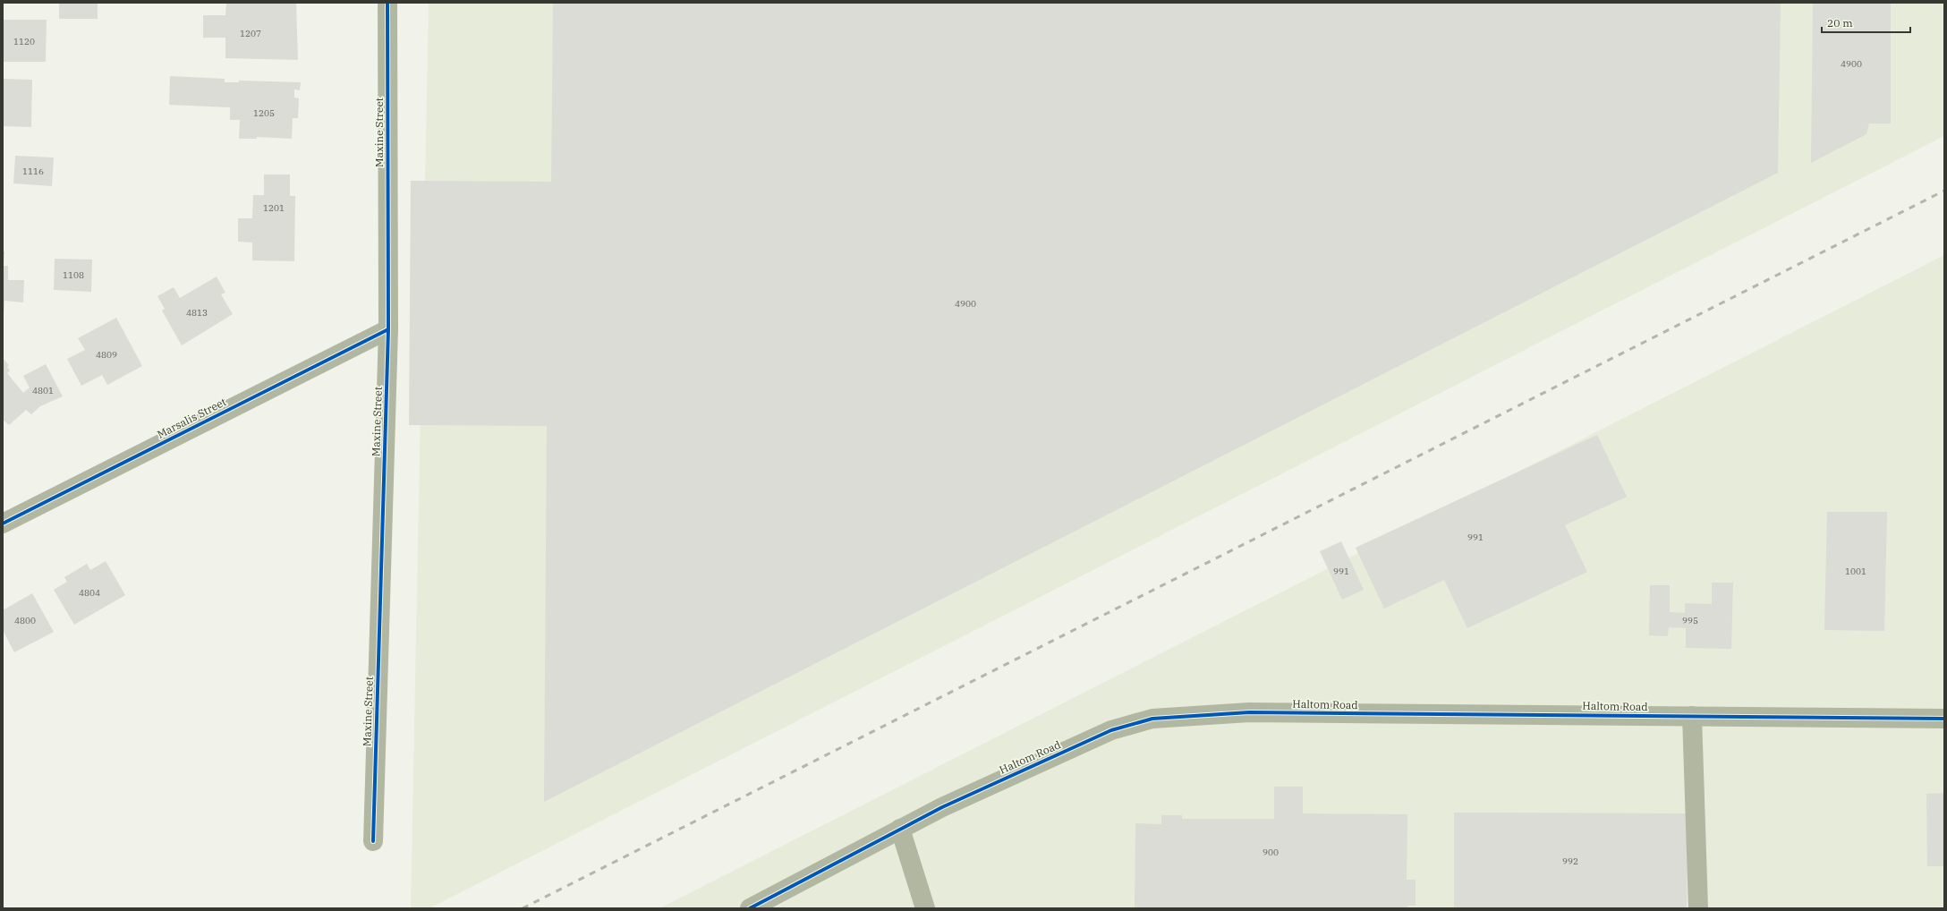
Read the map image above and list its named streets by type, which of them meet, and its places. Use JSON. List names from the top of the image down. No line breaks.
{"streets":{"street":["Maxine Street","Marsalis Street","Haltom Road"]},"crossings":[["Maxine Street","Marsalis Street"]],"house_numbers":["1207","1120","4900","1205","1116","1201","1108","4900","4813","4809","4801","991","991","1001","4804","4800","995","900","992"],"scale_bar":"20 m"}
